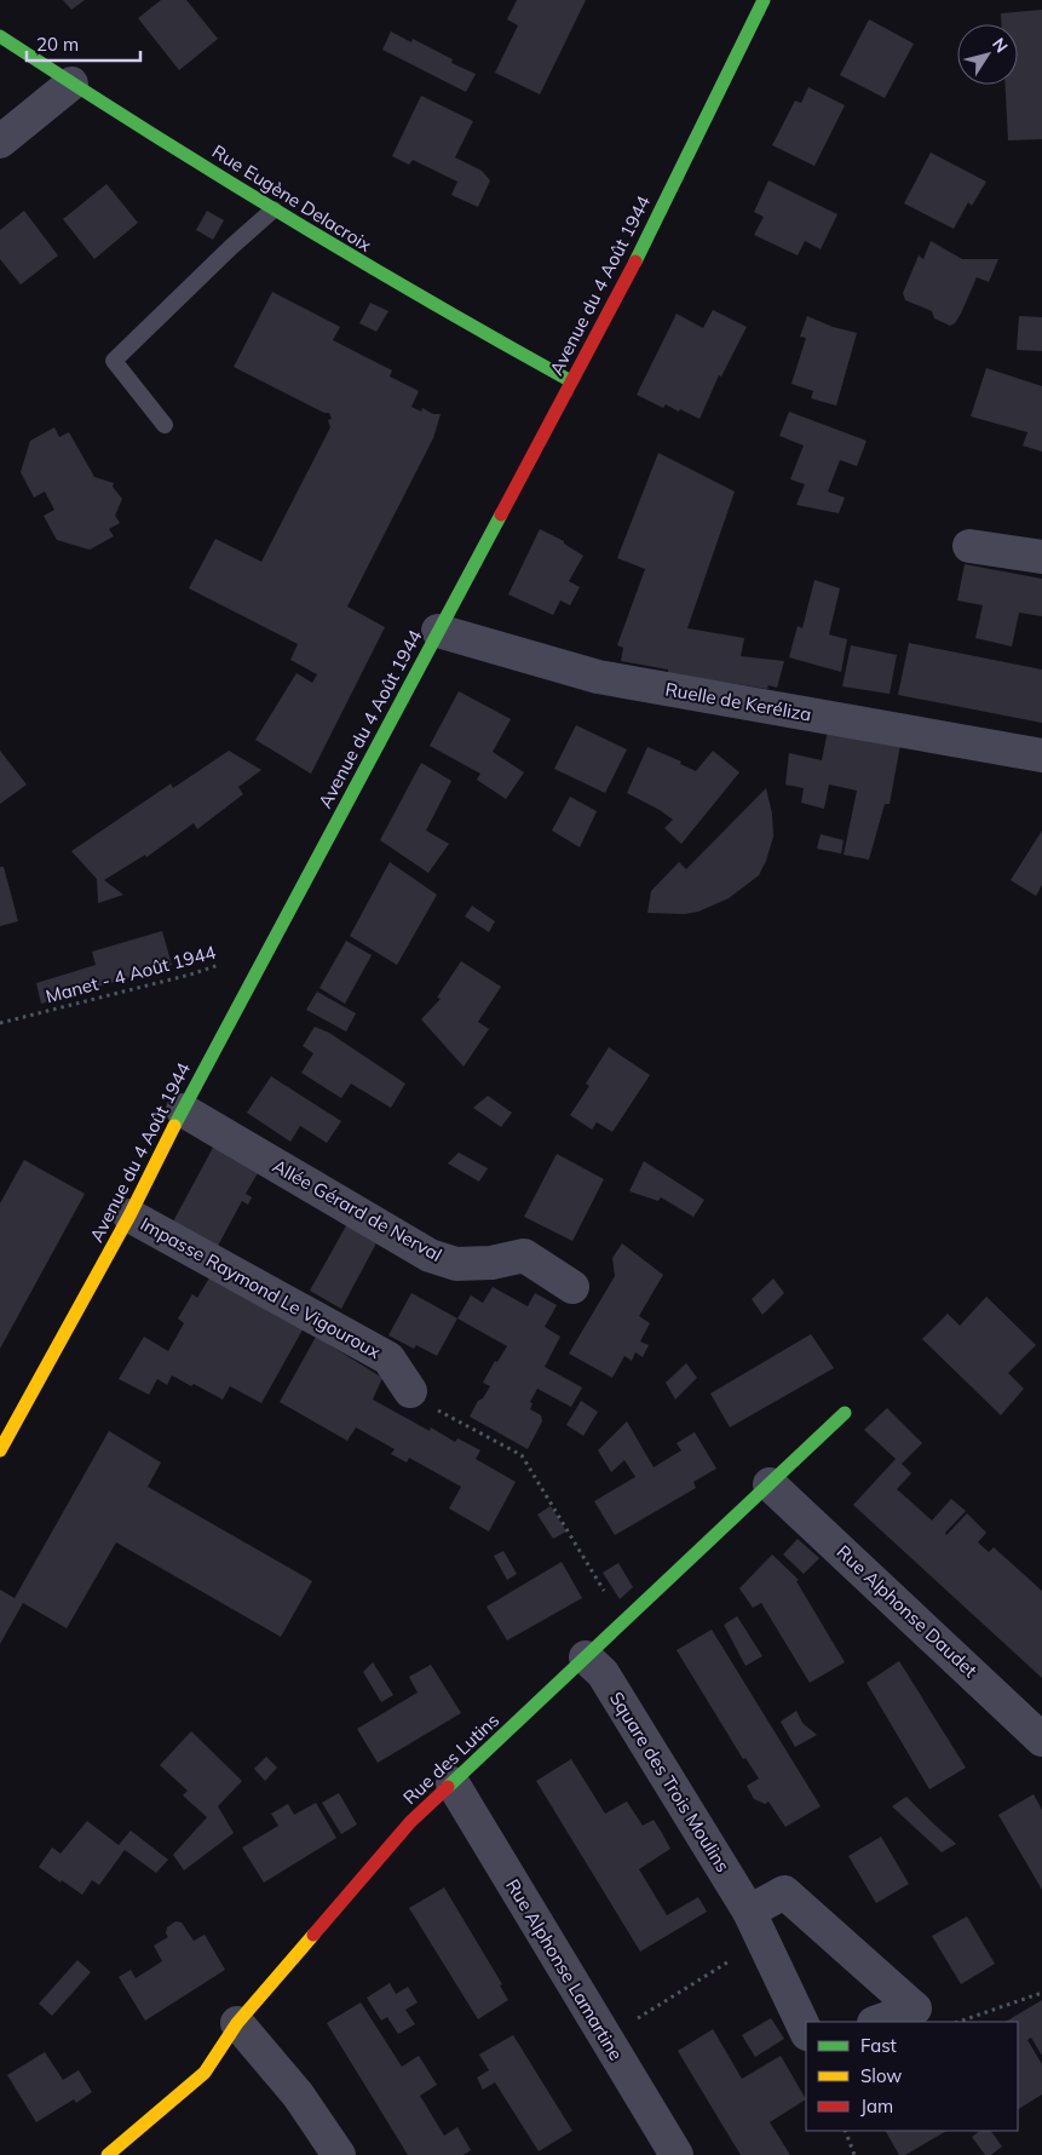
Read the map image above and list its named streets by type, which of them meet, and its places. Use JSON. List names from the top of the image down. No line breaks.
{"streets":{"street":["Rue Eugène Delacroix","Avenue du 4 Août 1944","Ruelle de Keréliza","Allée Gérard de Nerval","Impasse Raymond Le Vigouroux","Rue Alphonse Daudet","Rue des Lutins","Square des Trois Moulins","Rue Alphonse Lamartine"],"path":["Manet - 4 Août 1944"]},"crossings":[["Rue Eugène Delacroix","Avenue du 4 Août 1944"],["Avenue du 4 Août 1944","Ruelle de Keréliza"],["Avenue du 4 Août 1944","Manet - 4 Août 1944"],["Avenue du 4 Août 1944","Allée Gérard de Nerval"],["Avenue du 4 Août 1944","Impasse Raymond Le Vigouroux"],["Rue Alphonse Daudet","Rue des Lutins"],["Rue des Lutins","Square des Trois Moulins"],["Rue des Lutins","Rue Alphonse Lamartine"]],"legend":["Fast","Slow","Jam"],"scale_bar":"20 m","north":"top right"}
